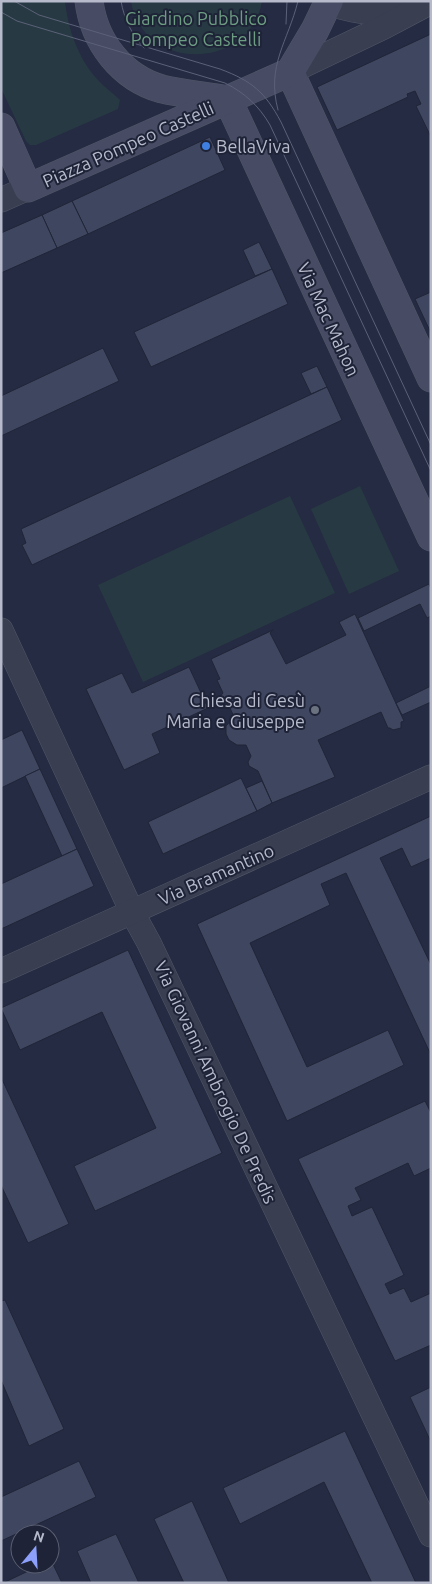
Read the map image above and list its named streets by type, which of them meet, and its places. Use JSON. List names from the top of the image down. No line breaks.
{"streets":{"main road":["Piazza Pompeo Castelli","Via Mac Mahon"],"street":["Via Bramantino","Via Giovanni Ambrogio De Predis"]},"crossings":[["Piazza Pompeo Castelli","Via Mac Mahon"],["Via Bramantino","Via Giovanni Ambrogio De Predis"]],"parks":["Giardino Pubblico Pompeo Castelli"],"places":["BellaViva","Chiesa di Gesù Maria e Giuseppe"],"north":"top"}
